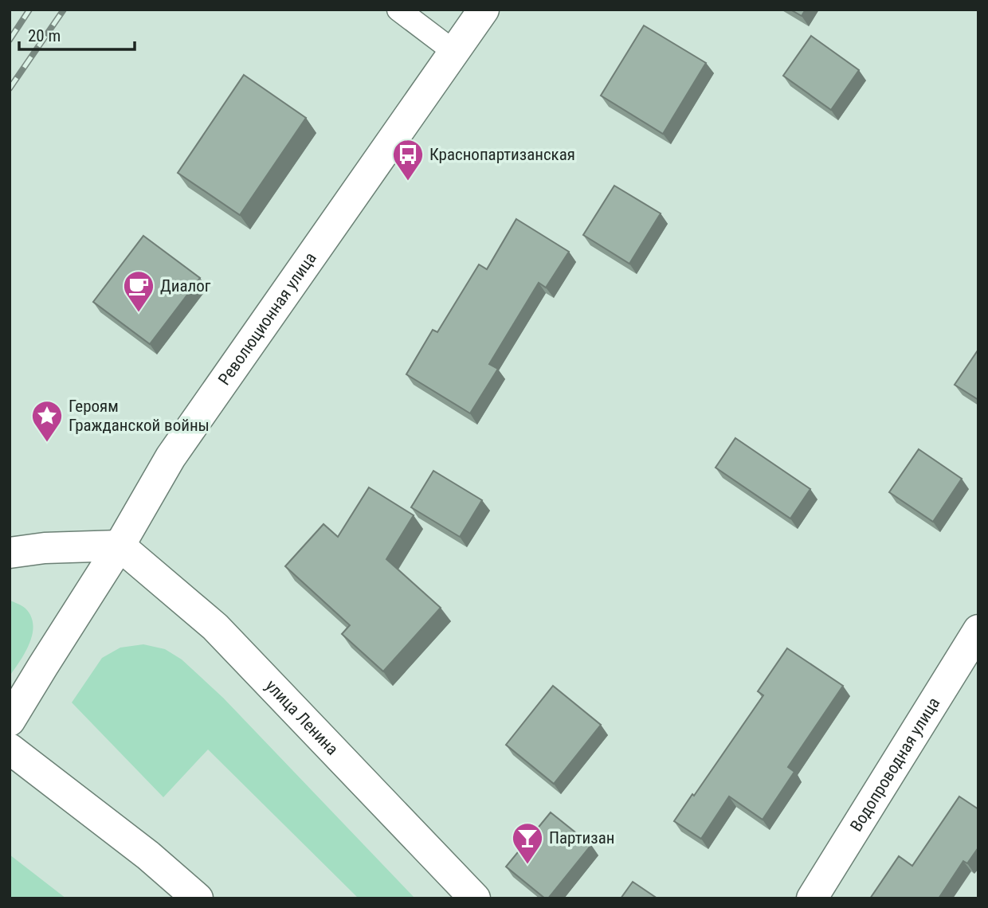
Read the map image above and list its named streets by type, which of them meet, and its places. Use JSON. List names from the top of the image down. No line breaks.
{"streets":{"main road":["Революционная улица","улица Ленина","Водопроводная улица"]},"crossings":[["Революционная улица","улица Ленина"]],"places":{"bus stop":["Краснопартизанская"],"cafe":["Диалог"],"place":["Героям Гражданской войны"],"bar":["Партизан"]},"scale_bar":"20 m"}
